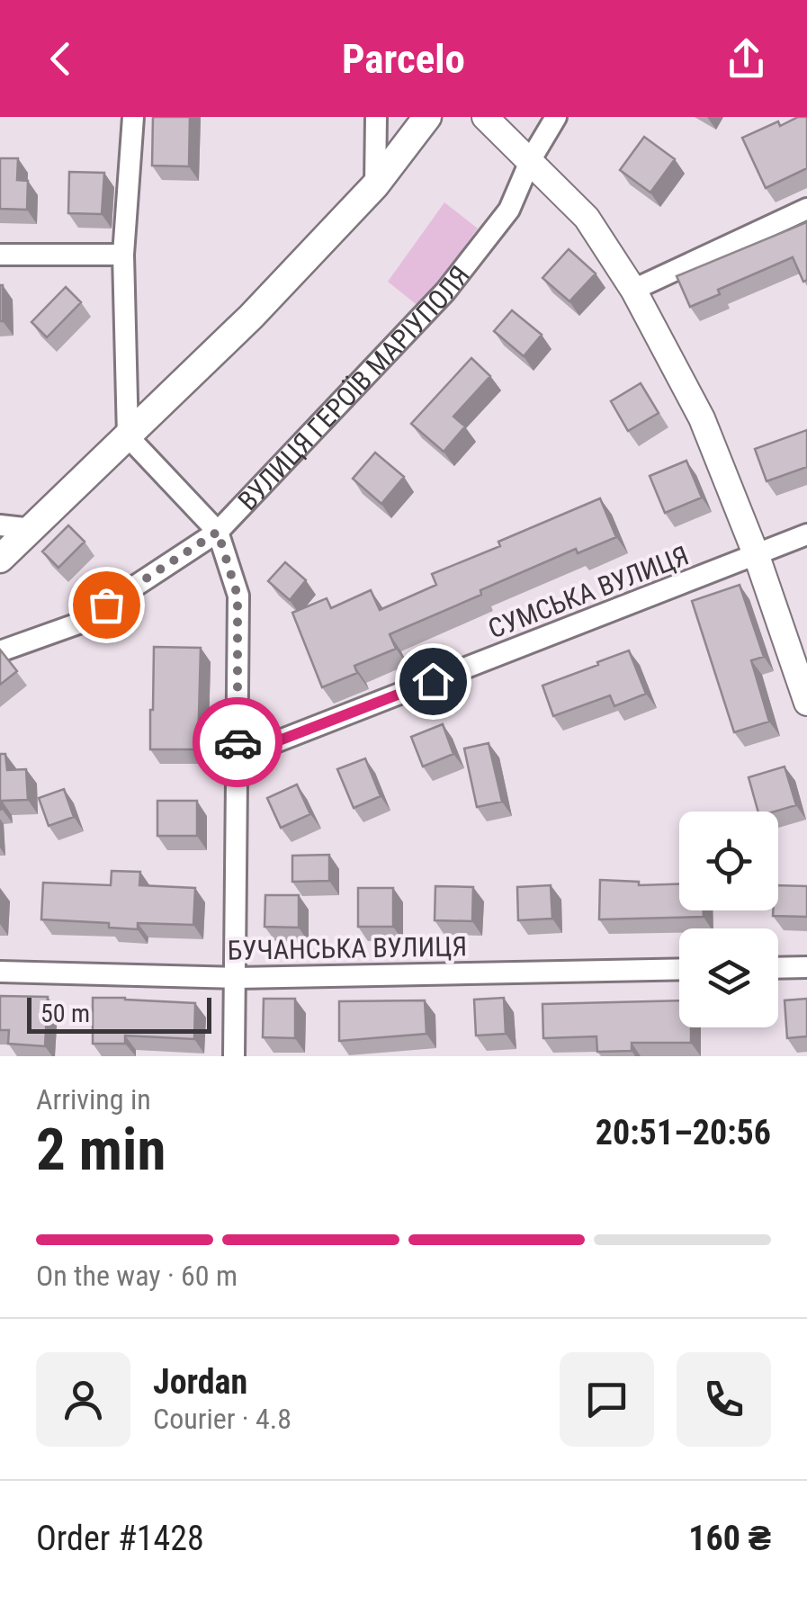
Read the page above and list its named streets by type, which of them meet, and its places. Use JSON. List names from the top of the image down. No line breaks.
{"streets":{"street":["ВУЛИЦЯ ГЕРОЇВ МАРІУПОЛЯ","СУМСЬКА ВУЛИЦЯ","БУЧАНСЬКА ВУЛИЦЯ"]},"scale_bar":"50 m","page":{"header":"Parcelo","scale":"50 m","heading":["2 min","Arriving in","20:51–20:56"],"panel":["Jordan","Courier · 4.8","Order #1428","160 ₴"],"bar":"On the way · 60 m"}}
